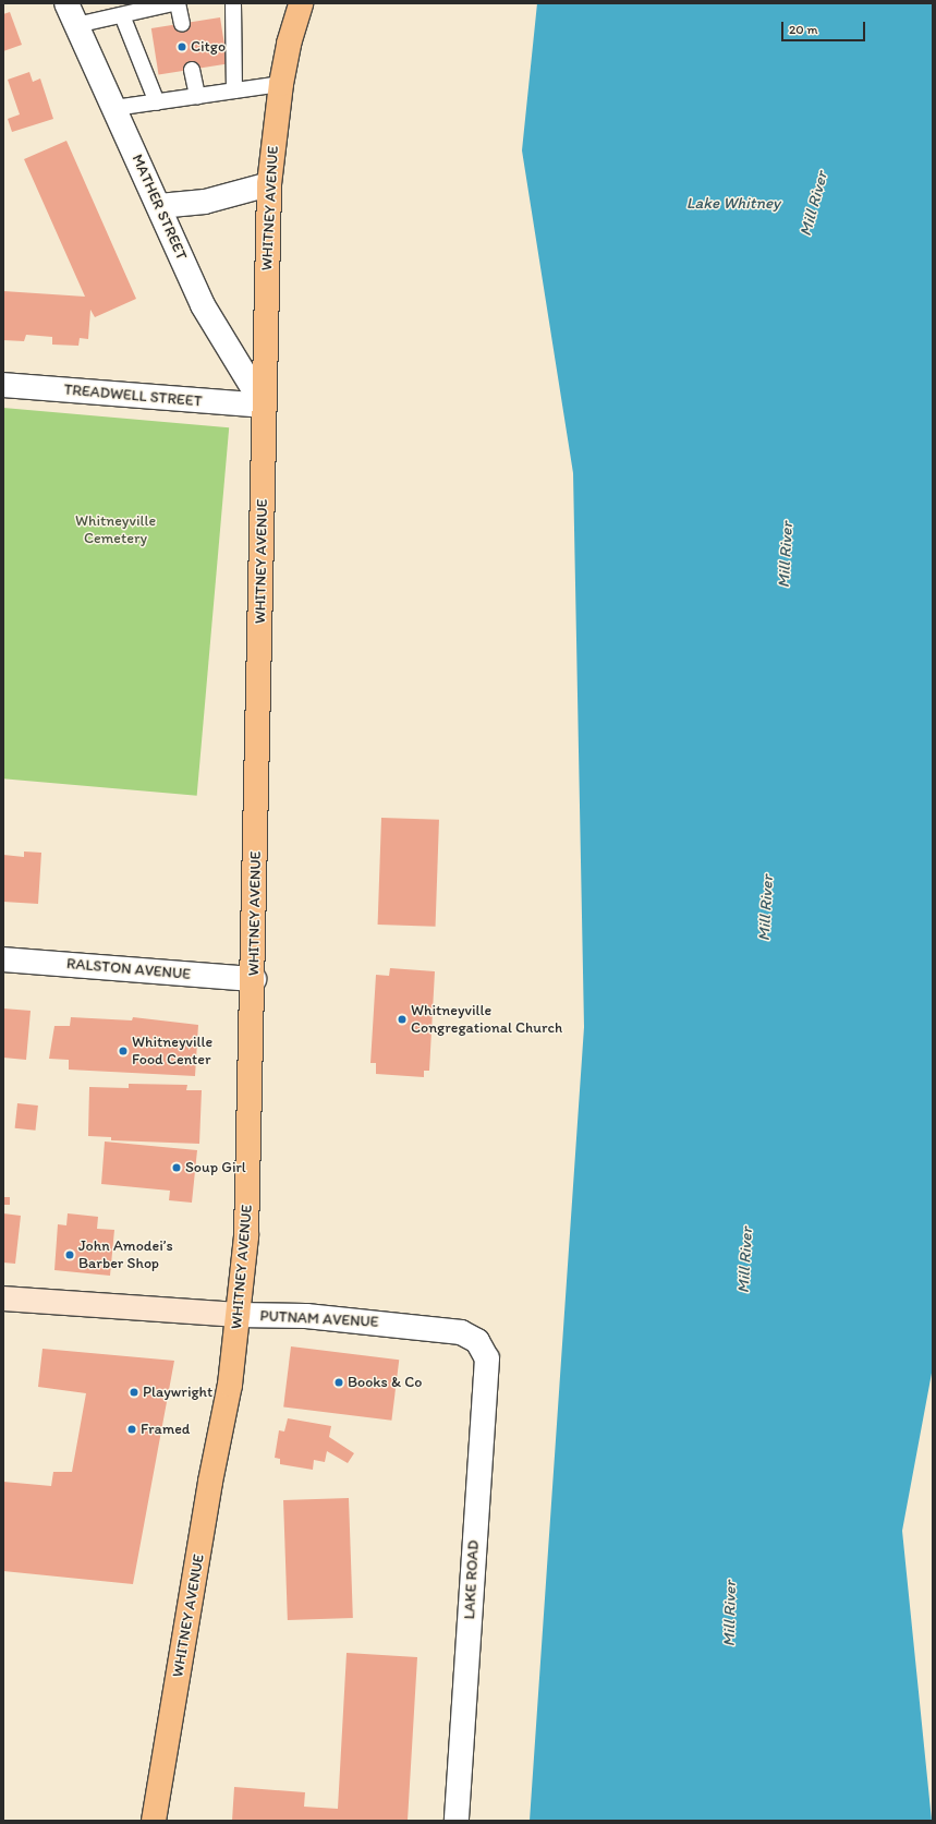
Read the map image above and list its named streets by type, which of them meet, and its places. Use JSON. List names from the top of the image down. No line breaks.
{"streets":{"main road":["WHITNEY AVENUE","PUTNAM AVENUE"],"street":["MATHER STREET","TREADWELL STREET","RALSTON AVENUE","LAKE ROAD"]},"crossings":[["MATHER STREET","WHITNEY AVENUE"],["MATHER STREET","TREADWELL STREET"],["WHITNEY AVENUE","TREADWELL STREET"],["WHITNEY AVENUE","RALSTON AVENUE"],["WHITNEY AVENUE","PUTNAM AVENUE"],["PUTNAM AVENUE","LAKE ROAD"]],"water":["Lake Whitney","Mill River"],"parks":["Whitneyville Cemetery"],"places":["Citgo","Whitneyville Congregational Church","Whitneyville Food Center","Soup Girl","John Amodei’s Barber Shop","Books & Co","Playwright","Framed"],"scale_bar":"20 m"}
